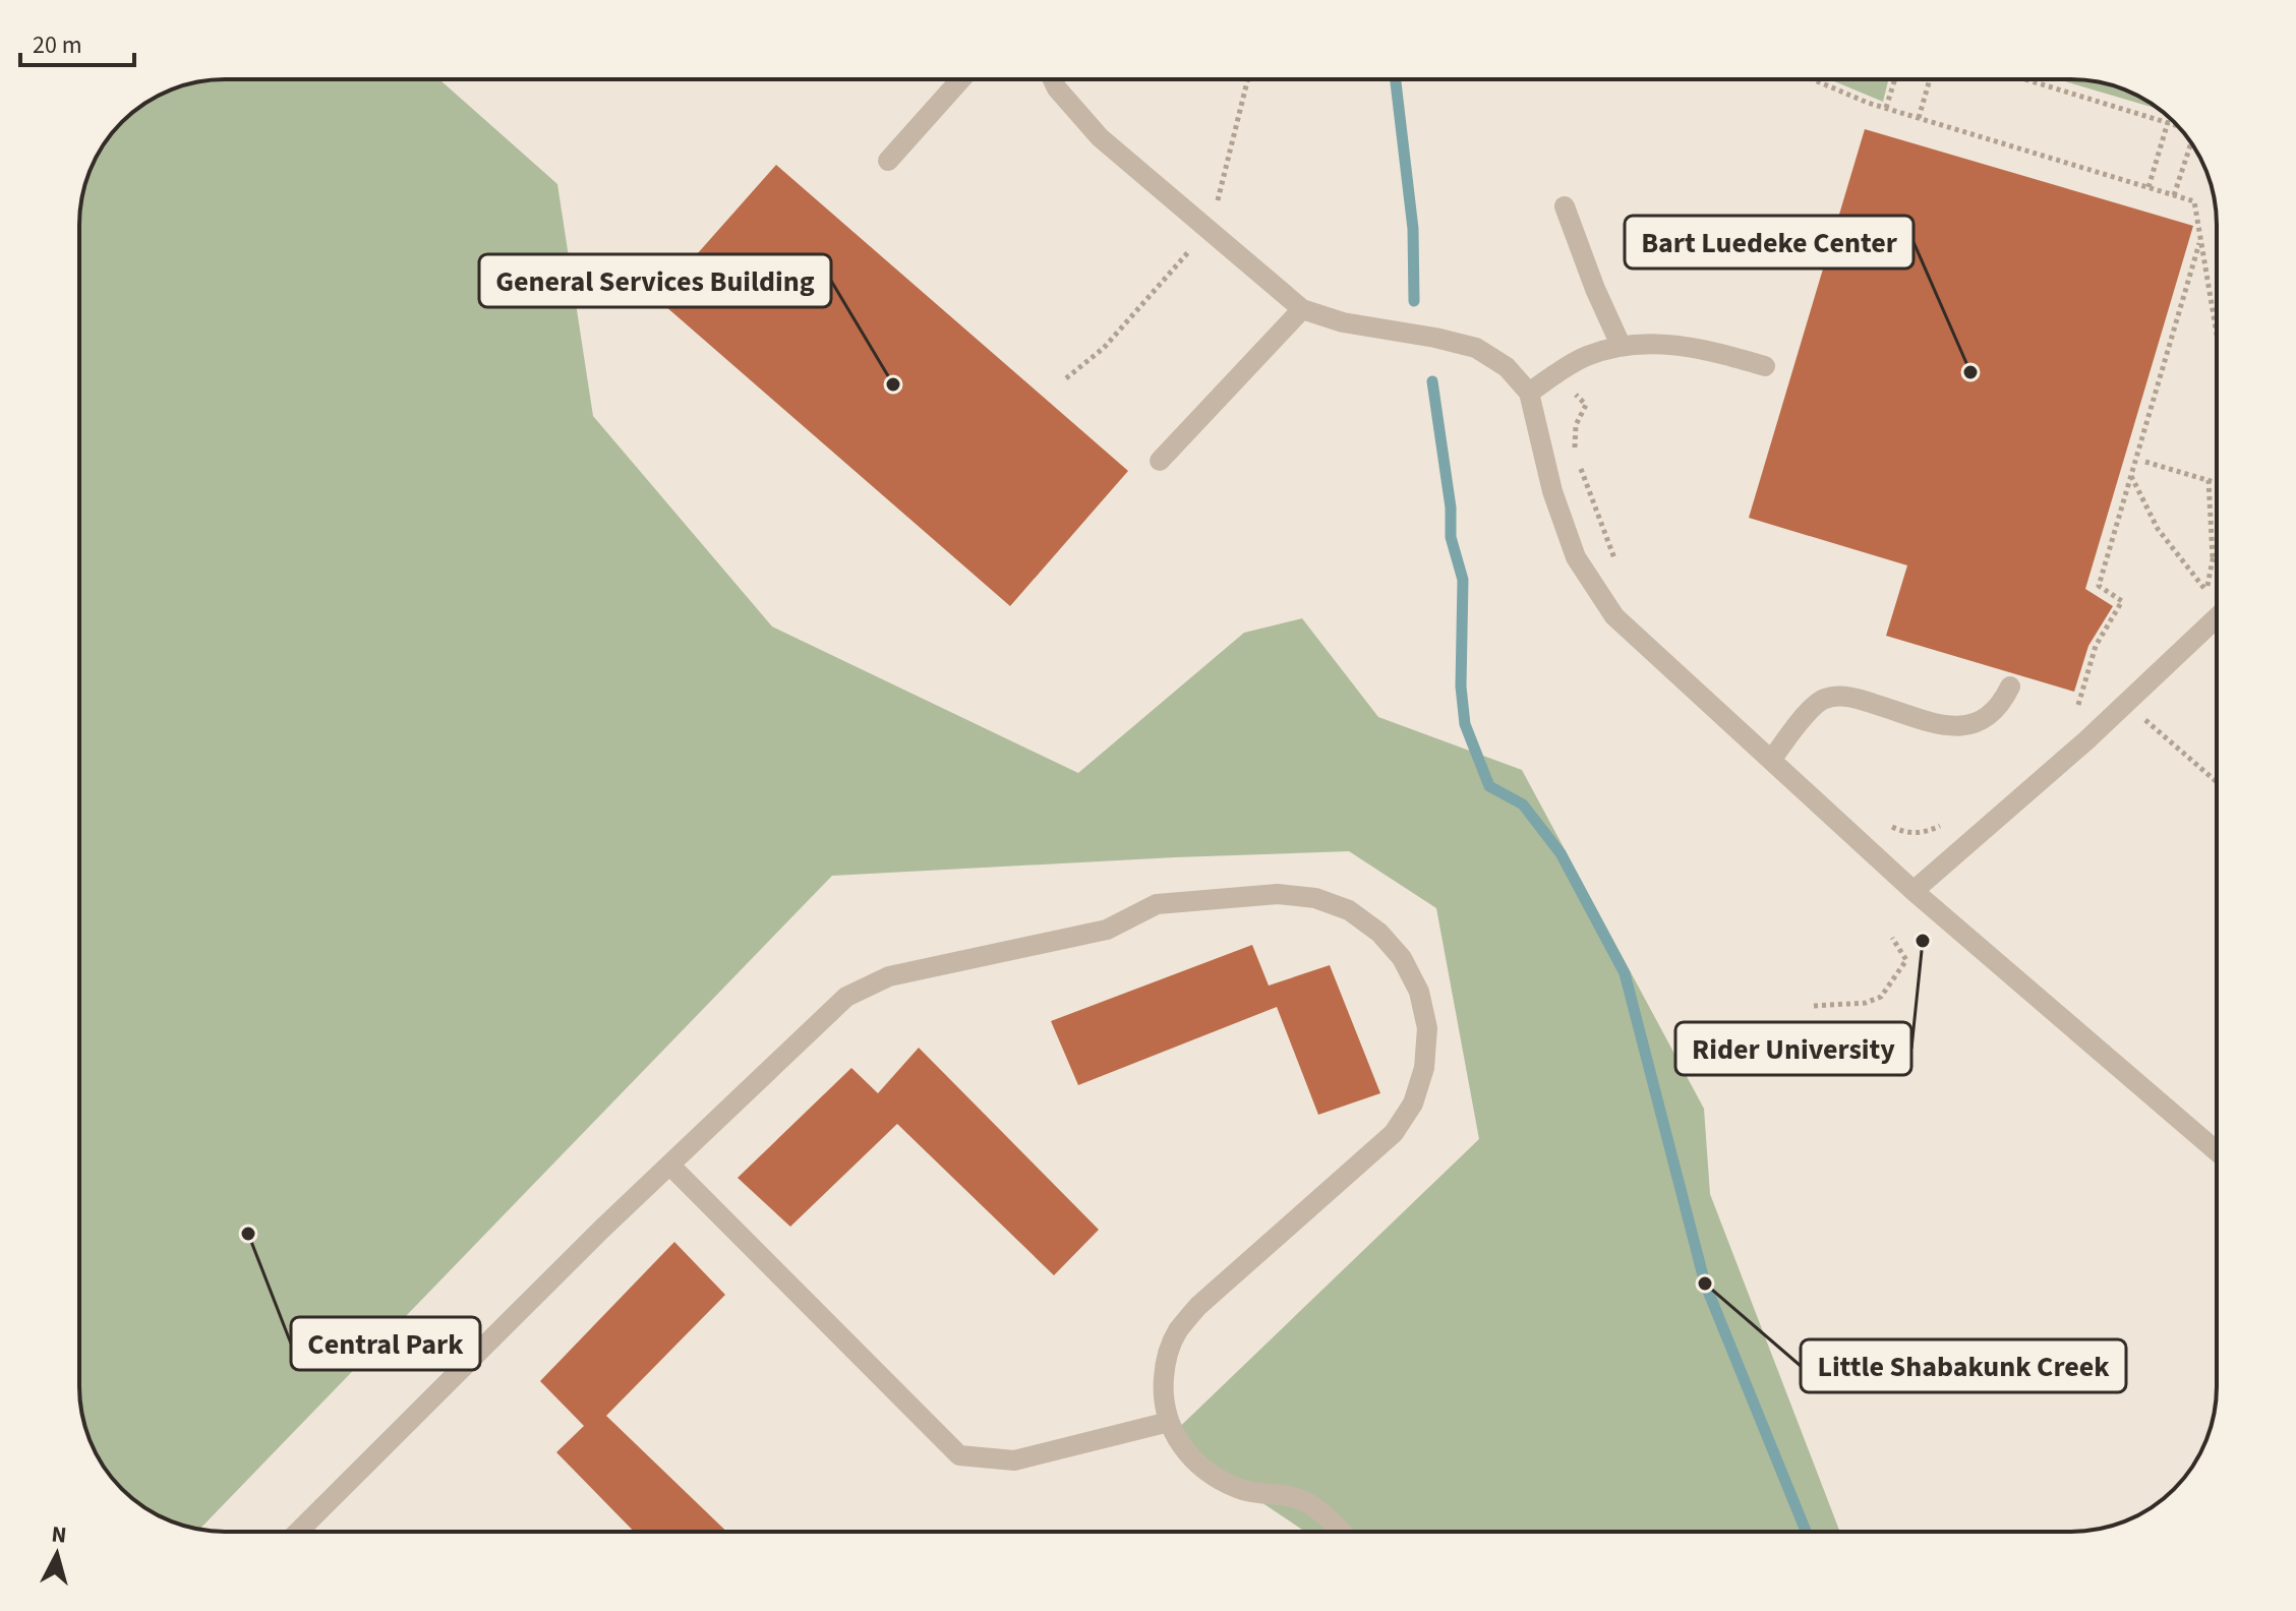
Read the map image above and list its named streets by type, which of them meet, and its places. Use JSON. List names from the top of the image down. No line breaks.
{"places":["Bart Luedeke Center","General Services Building","Rider University","Central Park","Little Shabakunk Creek"],"scale_bar":"20 m","north":"top"}
